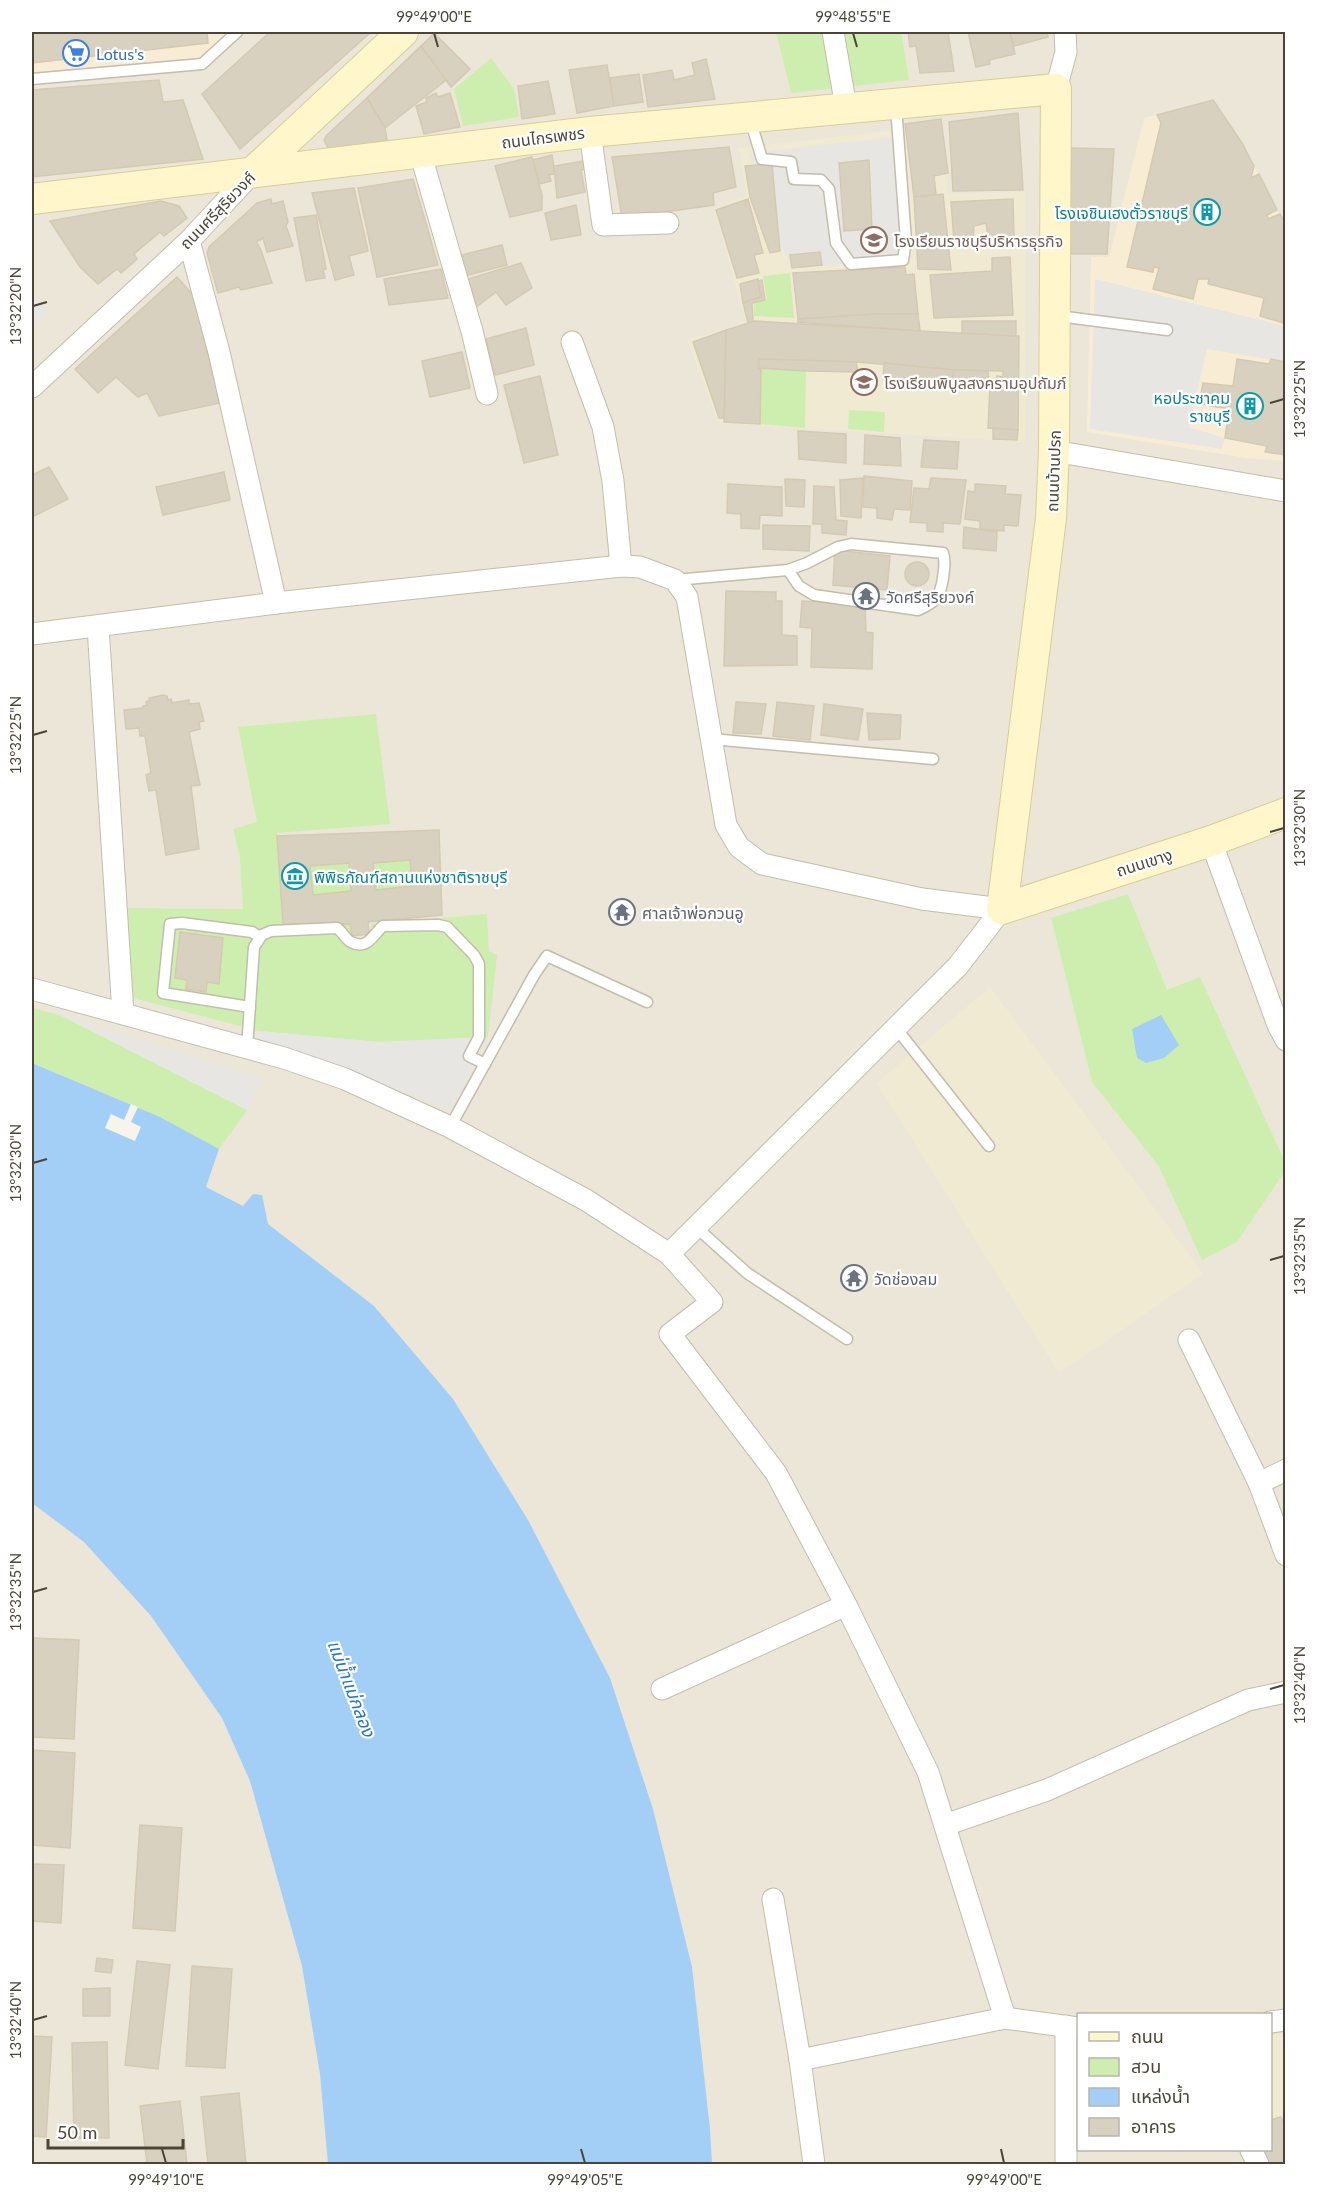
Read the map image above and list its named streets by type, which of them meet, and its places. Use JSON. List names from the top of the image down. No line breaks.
{"streets":{"street":["ถนนไกรเพชร","ถนนศรีสุริยวงศ์","ถนนบ้านปรก","ถนนเขางู"]},"crossings":[["ถนนไกรเพชร","ถนนศรีสุริยวงศ์"],["ถนนไกรเพชร","ถนนบ้านปรก"],["ถนนบ้านปรก","ถนนเขางู"]],"water":["แม่น้ำแม่กลอง"],"places":{"supermarket":["Lotus's"],"building":["โรงเจชินเฮงตั้วราชบุรี","หอประชาคม ราชบุรี"],"school or university":["โรงเรียนราชบุรีบริหารธุรกิจ","โรงเรียนพิบูลสงครามอุปถัมภ์"],"temple":["วัดศรีสุริยวงค์","ศาลเจ้าพ่อกวนอู","วัดช่องลม"],"museum":["พิพิธภัณฑ์สถานแห่งชาติราชบุรี"]},"legend":["ถนน","สวน","แหล่งน้ำ","อาคาร"],"scale_bar":"50 m","coordinates":["99°49'00\"E","99°48'55\"E","13°32'20\"N","13°32'25\"N","13°32'30\"N","13°32'35\"N","13°32'40\"N","99°49'10\"E","99°49'05\"E"]}
